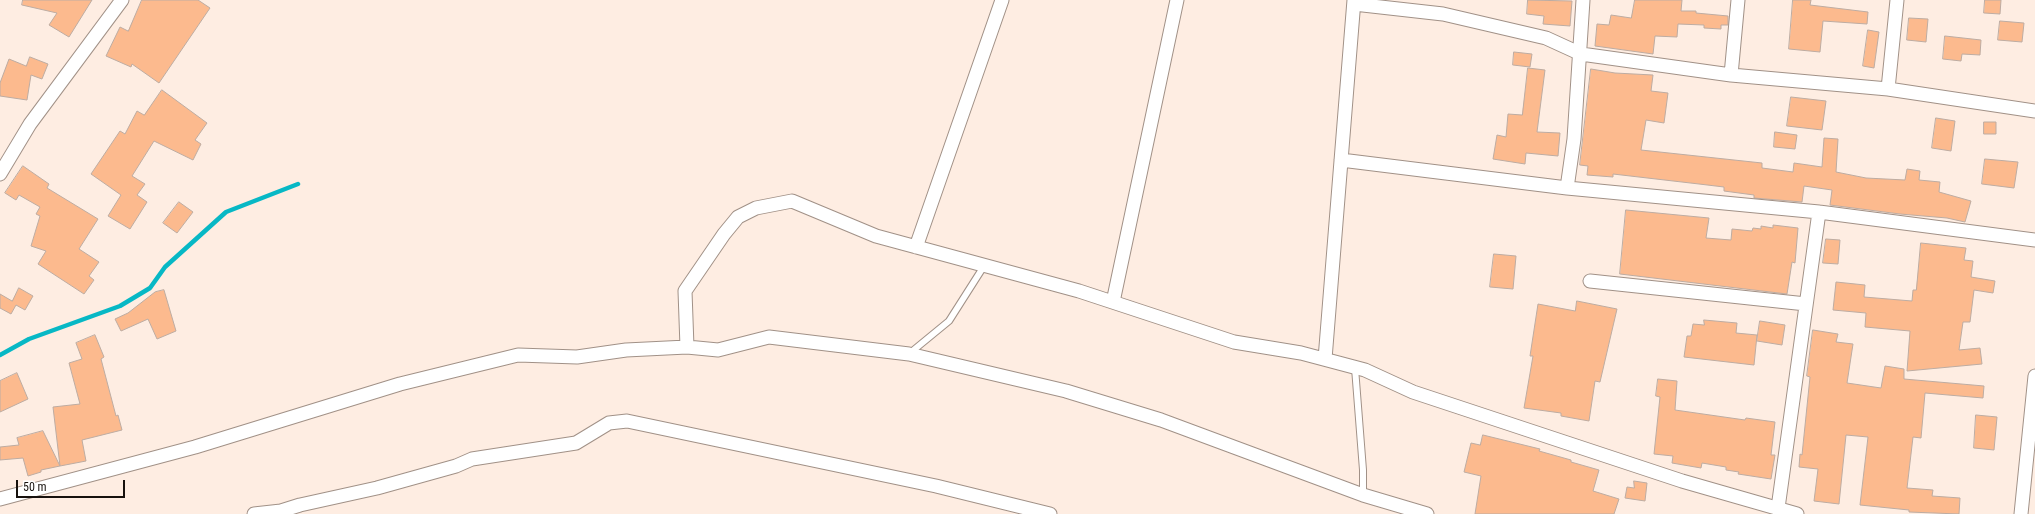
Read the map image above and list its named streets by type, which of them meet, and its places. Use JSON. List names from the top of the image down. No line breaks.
{"scale_bar":"50 m"}
